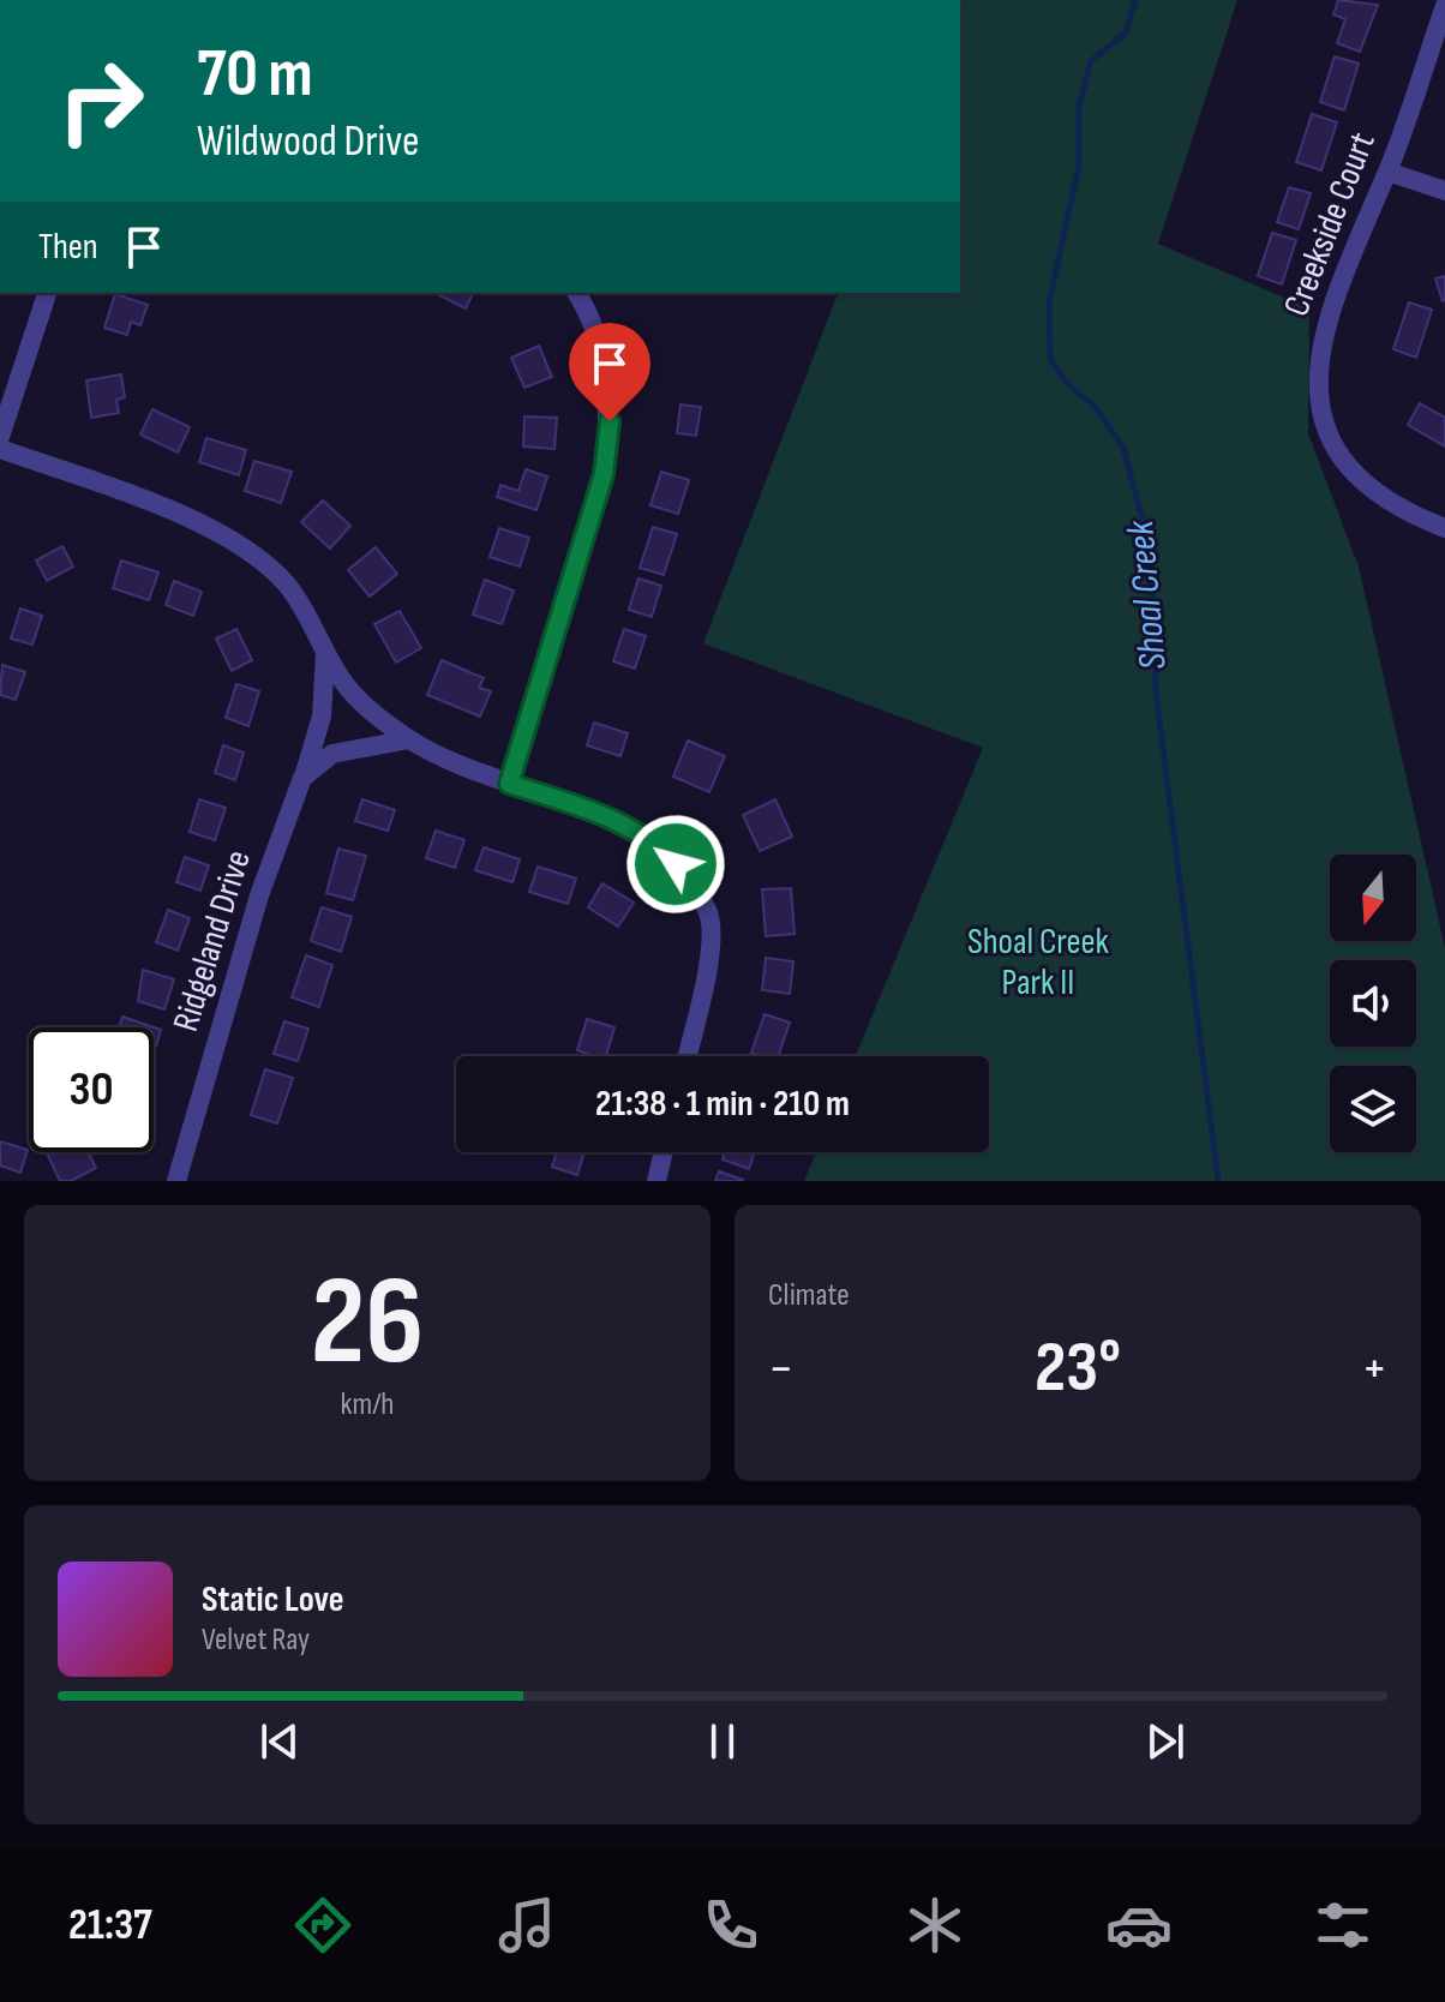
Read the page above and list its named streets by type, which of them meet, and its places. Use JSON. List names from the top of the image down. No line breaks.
{"streets":{"street":["Creekside Court","Ridgeland Drive"]},"water":["Shoal Creek"],"parks":["Shoal Creek Park II"],"north":"bottom","page":{"turn":["70 m","Wildwood Drive"],"then":"Then","limit":"30","trip":"21:38 · 1 min · 210 m","tile":[["26","km/h"],"Climate"],"heat":["−","23°","+"],"song":["Static Love","Velvet Ray"],"tabs":"21:37"}}
